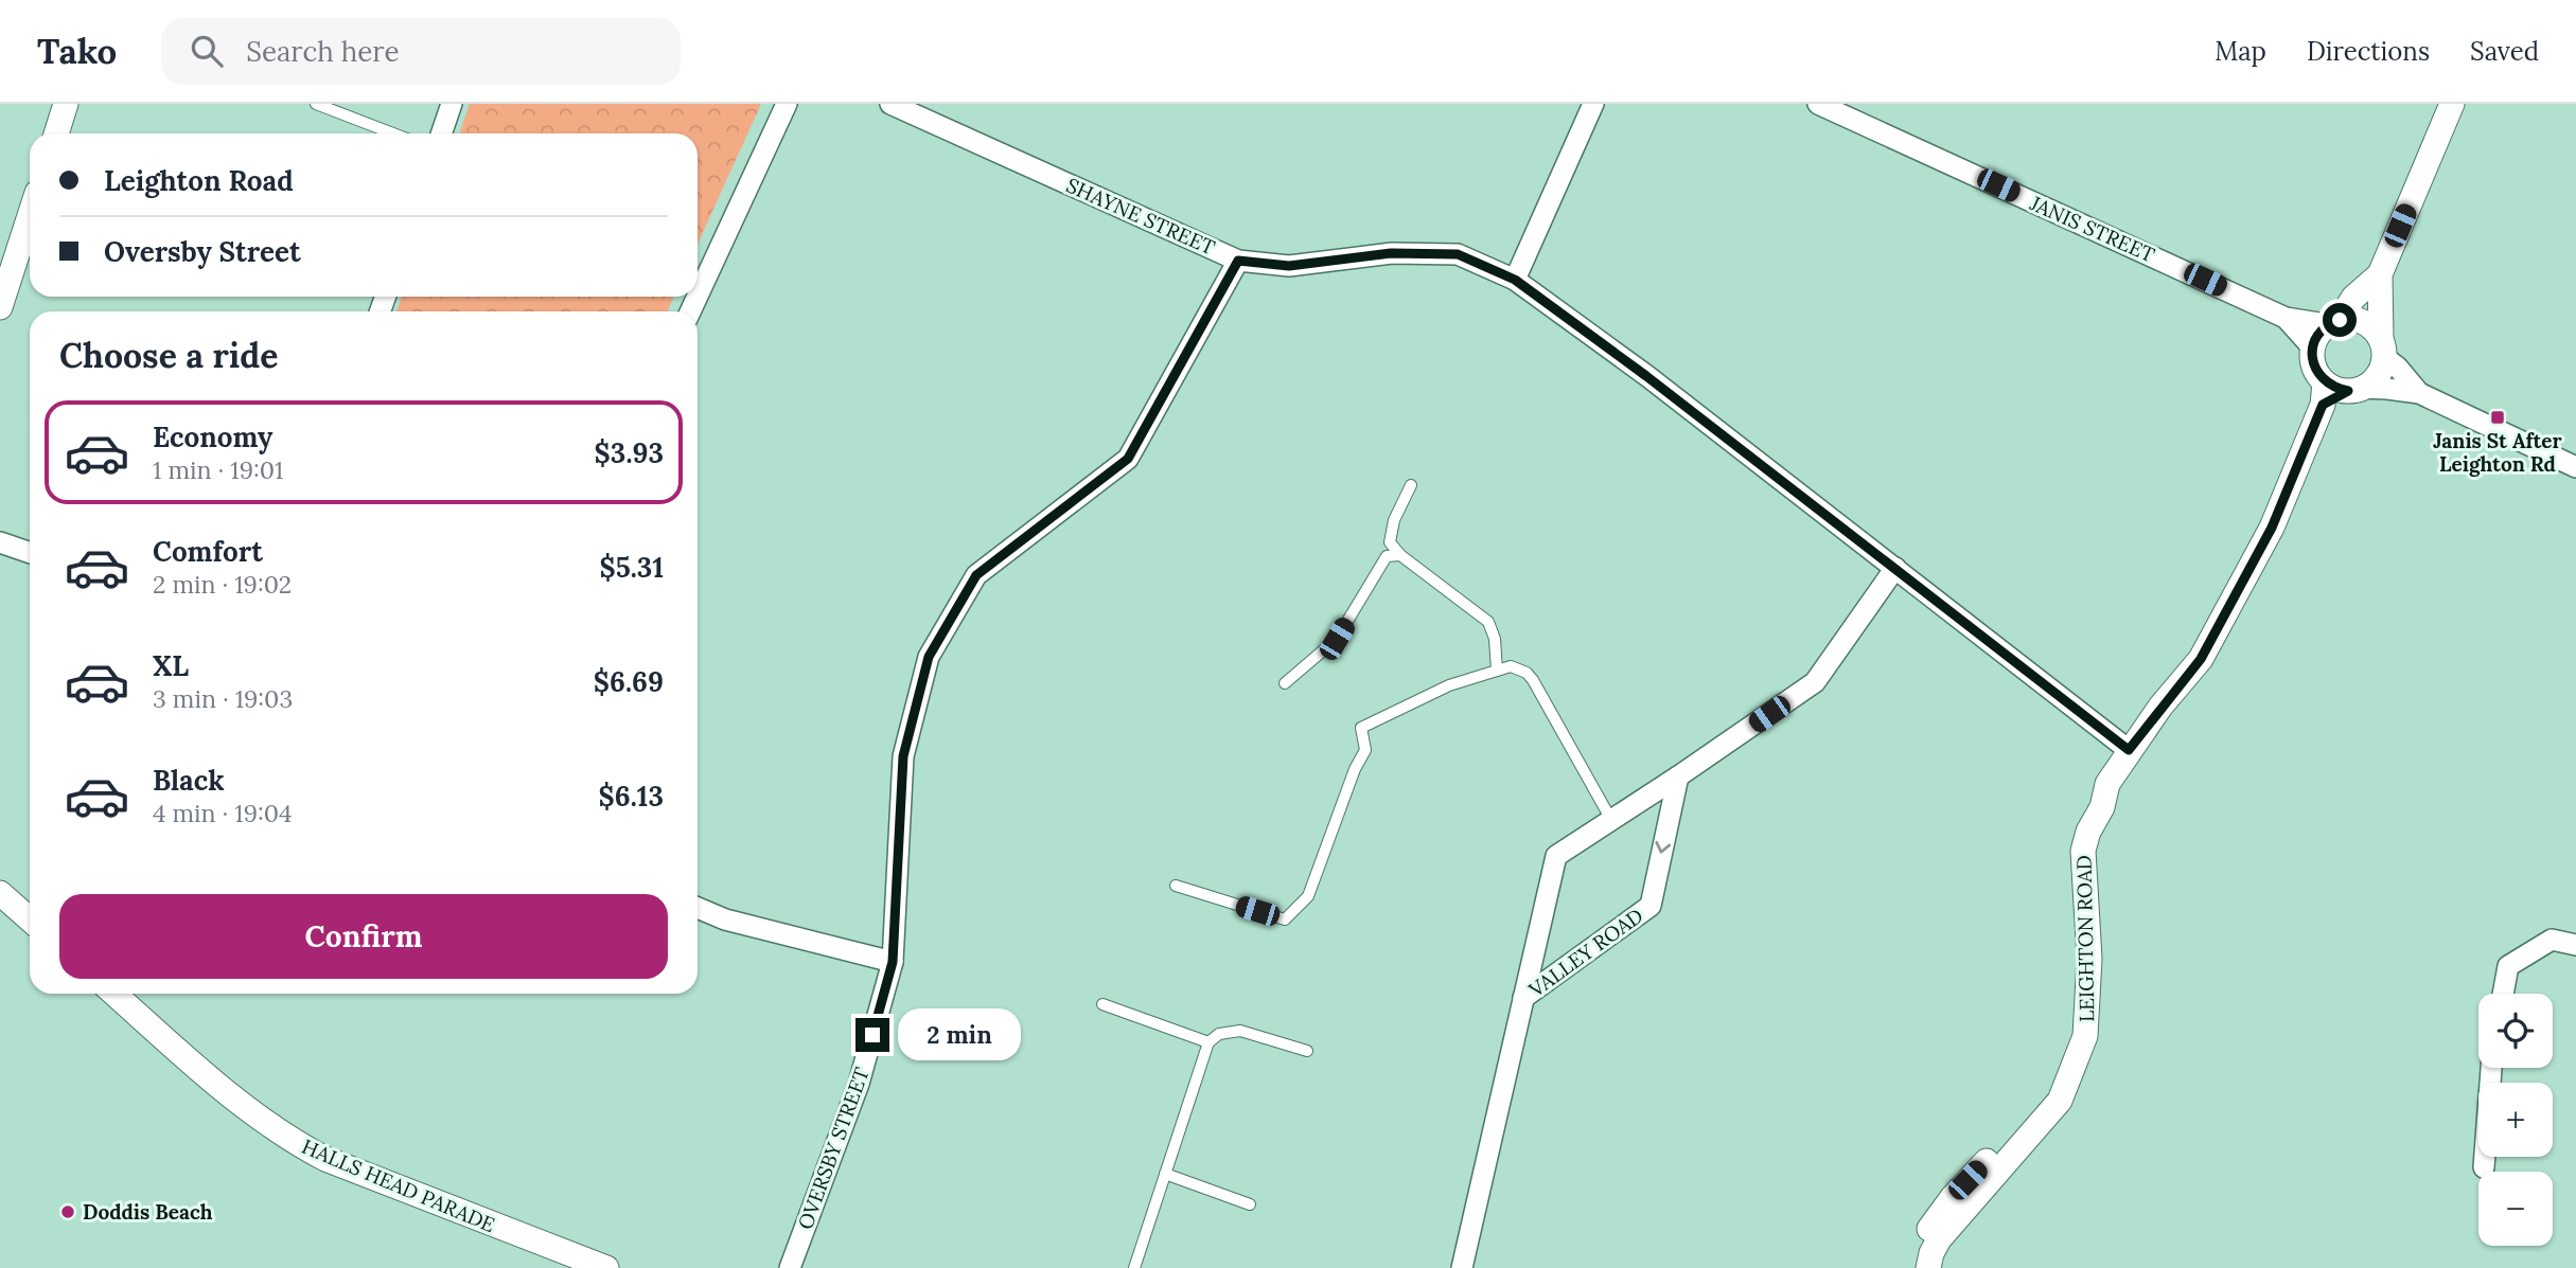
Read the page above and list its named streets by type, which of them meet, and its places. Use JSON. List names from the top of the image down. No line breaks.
{"streets":{"street":["SHAYNE STREET","JANIS STREET","LEIGHTON ROAD","VALLEY ROAD","OVERSBY STREET","HALLS HEAD PARADE"]},"crossings":[["SHAYNE STREET","LEIGHTON ROAD"],["SHAYNE STREET","VALLEY ROAD"],["SHAYNE STREET","OVERSBY STREET"],["JANIS STREET","LEIGHTON ROAD"]],"places":{"transit":["Janis St After Leighton Rd"],"other":["Doddis Beach"]},"page":{"header":"Tako","search":"Search here","nav":["Map","Directions","Saved"],"banner":["Leighton Road","Oversby Street"],"heading":"Choose a ride","list":[{"name":"Economy","note":"1 min · 19:01","value":"$3.93"},{"name":"Comfort","note":"2 min · 19:02","value":"$5.31"},{"name":"XL","note":"3 min · 19:03","value":"$6.69"},{"name":"Black","note":"4 min · 19:04","value":"$6.13"}],"buttons":"Confirm","map_buttons":["+","−"],"bubble":"2 min"}}
